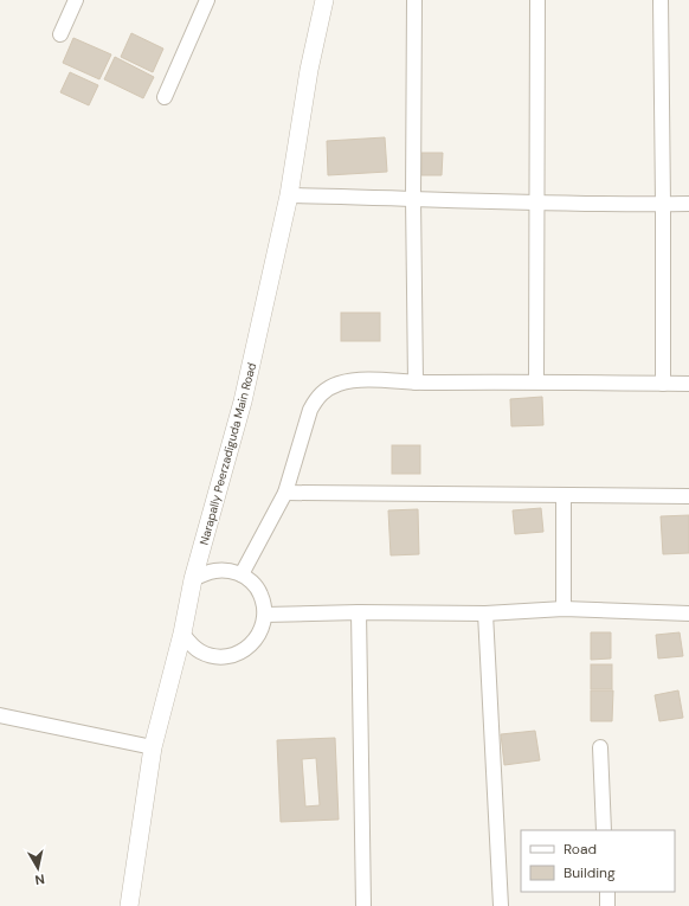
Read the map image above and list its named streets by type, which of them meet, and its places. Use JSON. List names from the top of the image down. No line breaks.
{"streets":{"street":["Narapally Peerzadiguda Main Road"]},"legend":["Road","Building"],"north":"bottom"}
